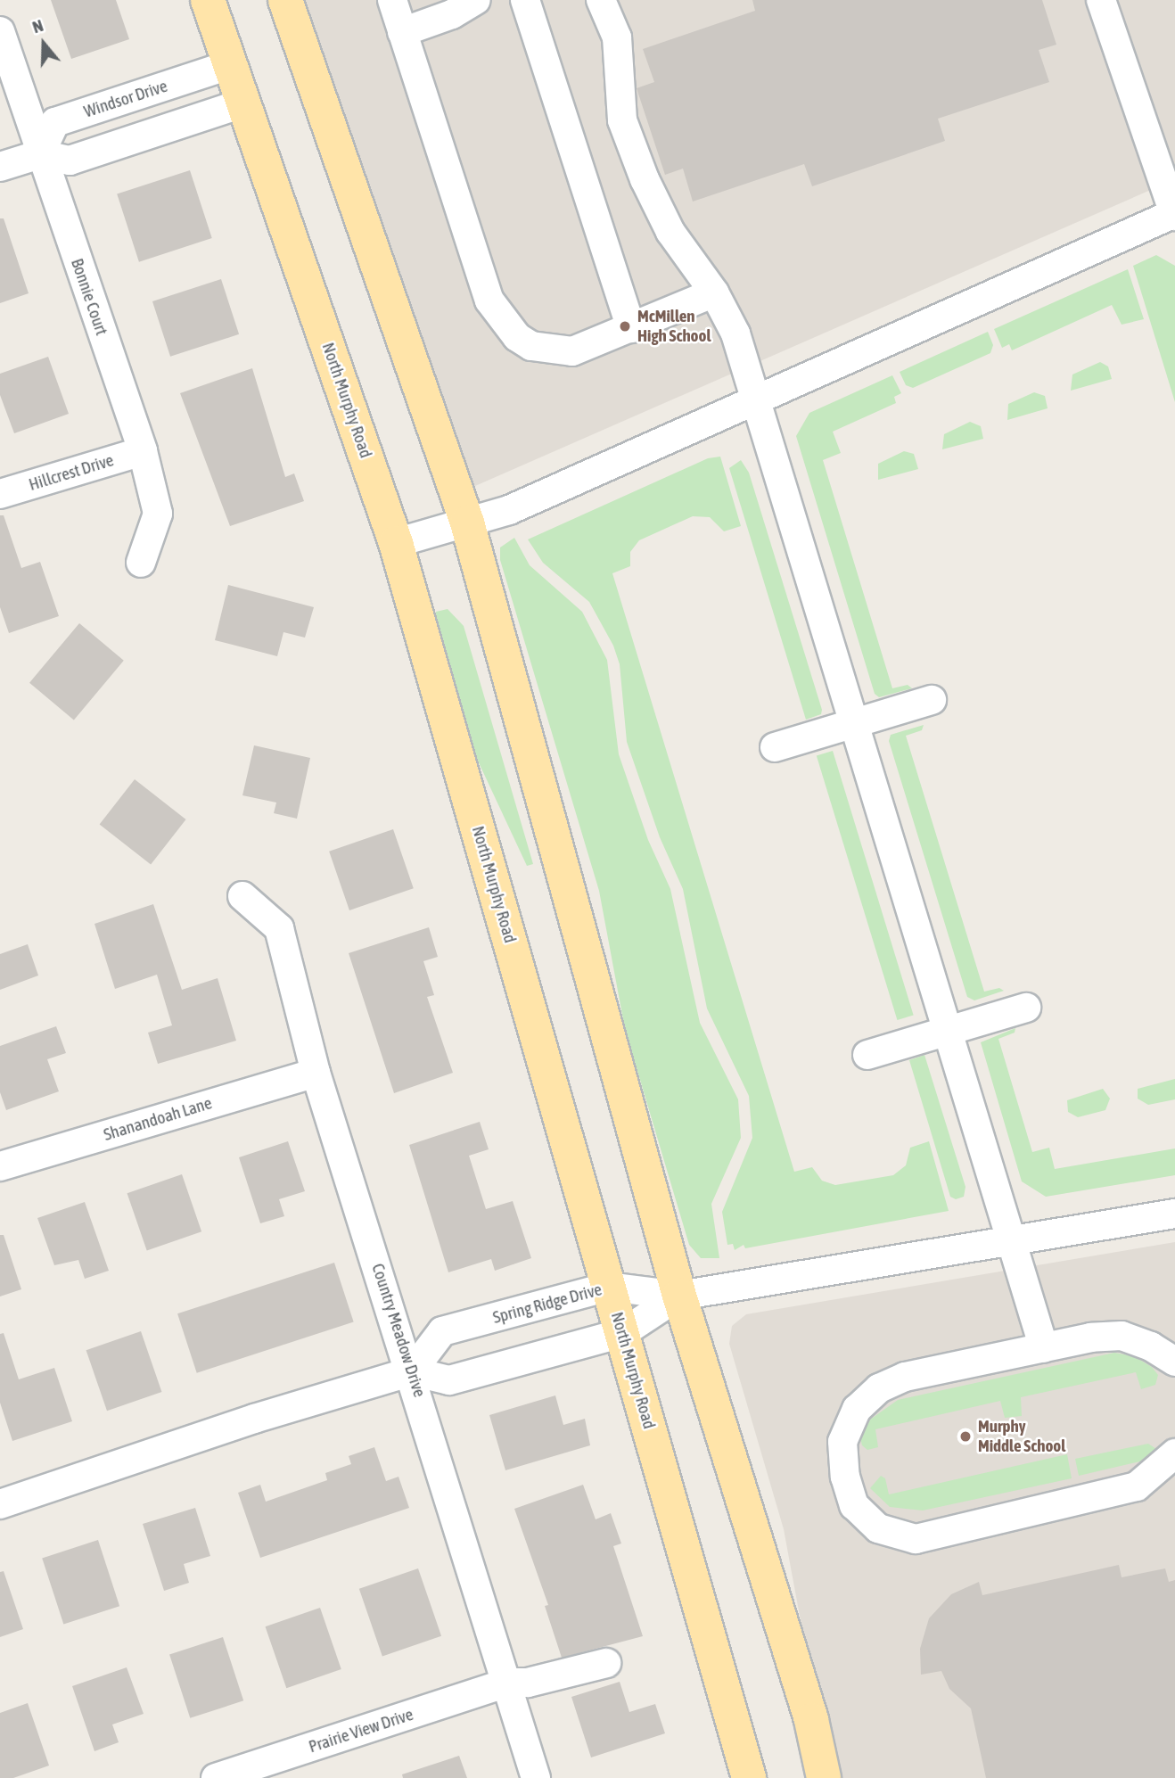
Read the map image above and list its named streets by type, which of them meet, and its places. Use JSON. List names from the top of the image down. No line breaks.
{"streets":{"main road":["North Murphy Road"],"street":["Windsor Drive","Bonnie Court","Hillcrest Drive","Shanandoah Lane","Spring Ridge Drive","Country Meadow Drive","Prairie View Drive"]},"crossings":[["Windsor Drive","Bonnie Court"],["Windsor Drive","North Murphy Road"],["Bonnie Court","Hillcrest Drive"],["North Murphy Road","Spring Ridge Drive"],["Shanandoah Lane","Country Meadow Drive"],["Spring Ridge Drive","Country Meadow Drive"],["Country Meadow Drive","Prairie View Drive"]],"places":["McMillen High School","Murphy Middle School"],"north":"top"}
